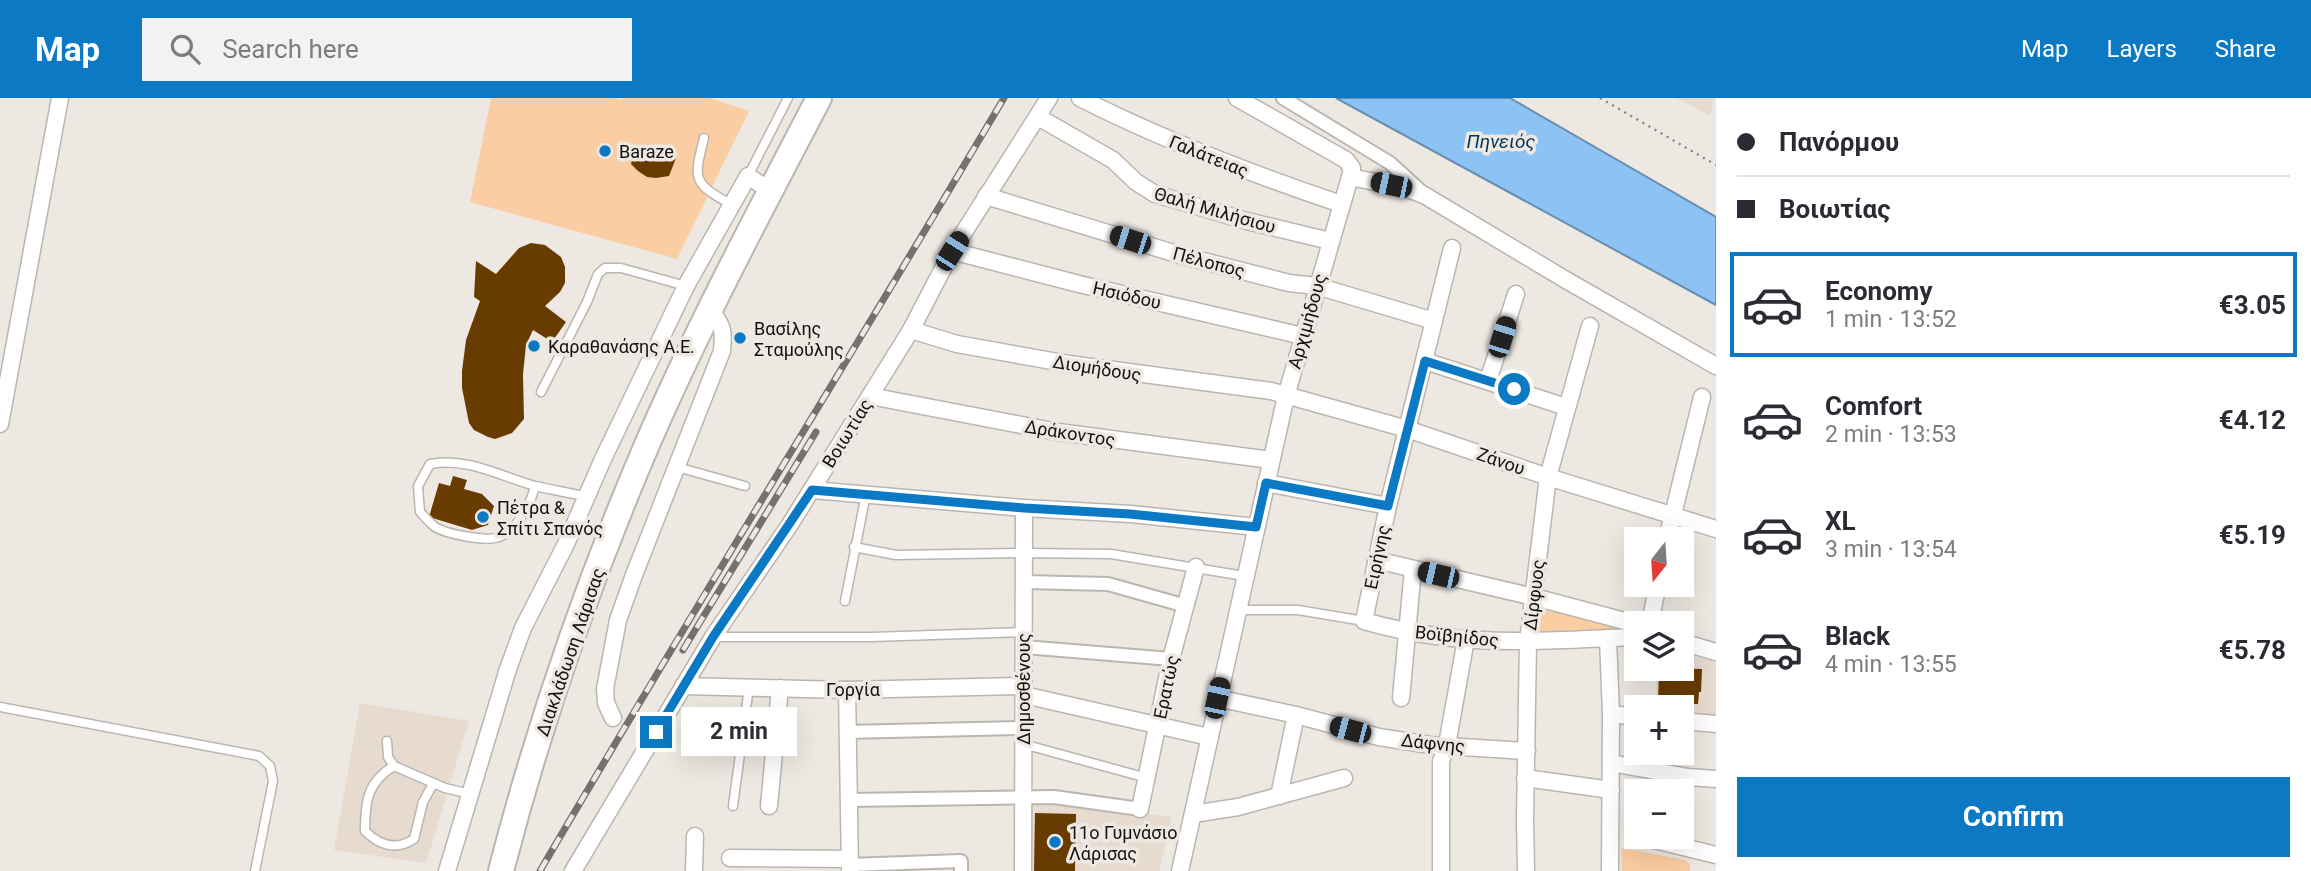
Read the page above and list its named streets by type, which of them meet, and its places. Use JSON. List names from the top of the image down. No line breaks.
{"streets":{"main road":["Διακλάδωση Λάρισας"],"street":["Γαλάτειας","Θαλή Μιλήσιου","Πέλοπος","Ησιόδου","Αρχιμήδους","Διομήδους","Βοιωτίας","Δράκοντος","Ζάνου","Ειρήνης","Δίρφυος","Βοϊβηίδος","Ερατώς","Γοργία","Δημοσθένους","Δάφνης"]},"crossings":[["Γαλάτειας","Αρχιμήδους"],["Θαλή Μιλήσιου","Αρχιμήδους"],["Θαλή Μιλήσιου","Βοιωτίας"],["Πέλοπος","Αρχιμήδους"],["Πέλοπος","Βοιωτίας"],["Πέλοπος","Ειρήνης"],["Ησιόδου","Αρχιμήδους"],["Ησιόδου","Βοιωτίας"],["Αρχιμήδους","Διομήδους"],["Αρχιμήδους","Δράκοντος"],["Αρχιμήδους","Ζάνου"],["Αρχιμήδους","Γοργία"],["Αρχιμήδους","Δάφνης"],["Διομήδους","Βοιωτίας"],["Διομήδους","Ζάνου"],["Βοιωτίας","Δράκοντος"],["Βοιωτίας","Γοργία"],["Ζάνου","Ειρήνης"],["Ζάνου","Δίρφυος"],["Ειρήνης","Βοϊβηίδος"],["Δίρφυος","Βοϊβηίδος"],["Δίρφυος","Δάφνης"],["Ερατώς","Γοργία"],["Γοργία","Δημοσθένους"]],"water":["Πηνειός"],"places":["Baraze","Βασίλης Σταμούλης","Καραθανάσης Α.Ε.","Πέτρα & Σπίτι Σπανός","11ο Γυμνάσιο Λάρισας"],"north":"bottom","page":{"header":"Map","search":"Search here","nav":["Map","Layers","Share"],"banner":["Πανόρμου","Βοιωτίας"],"list":[{"name":"Economy","note":"1 min · 13:52","value":"€3.05"},{"name":"Comfort","note":"2 min · 13:53","value":"€4.12"},{"name":"XL","note":"3 min · 13:54","value":"€5.19"},{"name":"Black","note":"4 min · 13:55","value":"€5.78"}],"map_buttons":["+","−"],"bubble":"2 min","buttons":"Confirm"}}
